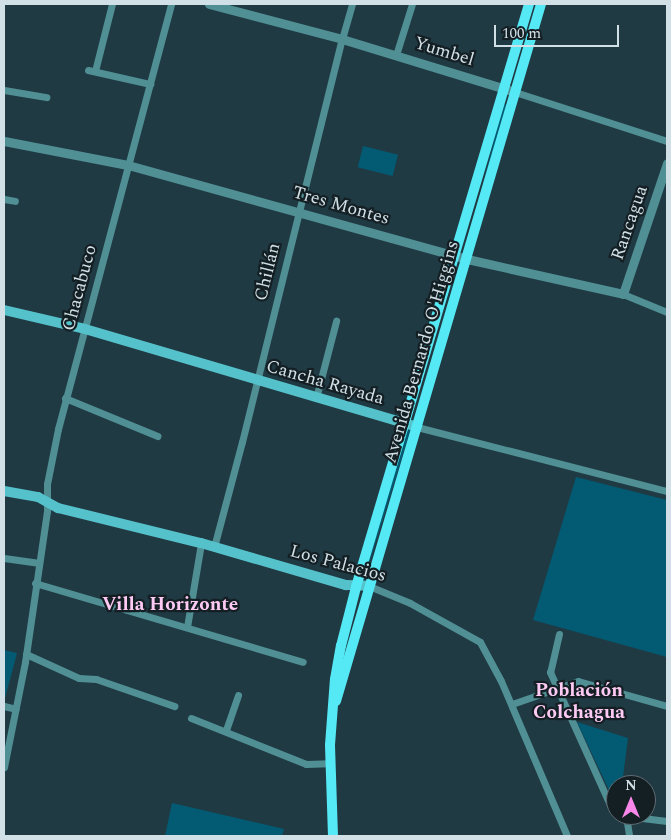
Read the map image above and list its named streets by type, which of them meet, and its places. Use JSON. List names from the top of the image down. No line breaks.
{"streets":{"main road":["Avenida Bernardo O'Higgins","Cancha Rayada","Los Palacios"],"street":["Yumbel","Tres Montes","Rancagua","Chillán","Chacabuco"]},"crossings":[["Yumbel","Chillán"],["Yumbel","Avenida Bernardo O'Higgins"],["Tres Montes","Rancagua"],["Tres Montes","Chillán"],["Tres Montes","Chacabuco"],["Tres Montes","Avenida Bernardo O'Higgins"],["Chillán","Cancha Rayada"],["Chillán","Los Palacios"],["Chacabuco","Cancha Rayada"],["Chacabuco","Los Palacios"],["Avenida Bernardo O'Higgins","Cancha Rayada"],["Avenida Bernardo O'Higgins","Los Palacios"]],"districts":["Villa Horizonte","Población Colchagua"],"scale_bar":"100 m","north":"top"}
